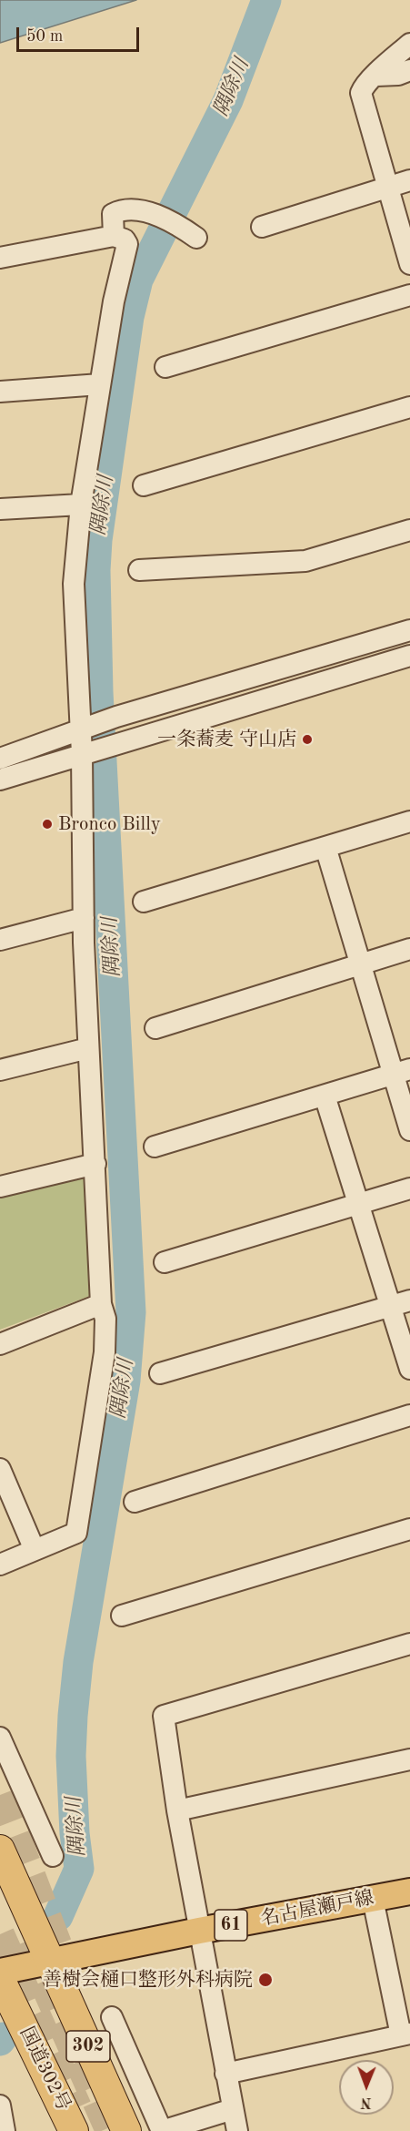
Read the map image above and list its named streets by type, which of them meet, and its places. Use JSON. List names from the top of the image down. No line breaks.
{"streets":{"highway":["302","国道302号"],"main road":["名古屋瀬戸線","61"]},"crossings":[["名古屋瀬戸線","302"]],"water":["隅除川"],"places":["一条蕎麦 守山店","Bronco Billy","善樹会樋口整形外科病院"],"scale_bar":"50 m","north":"bottom"}
